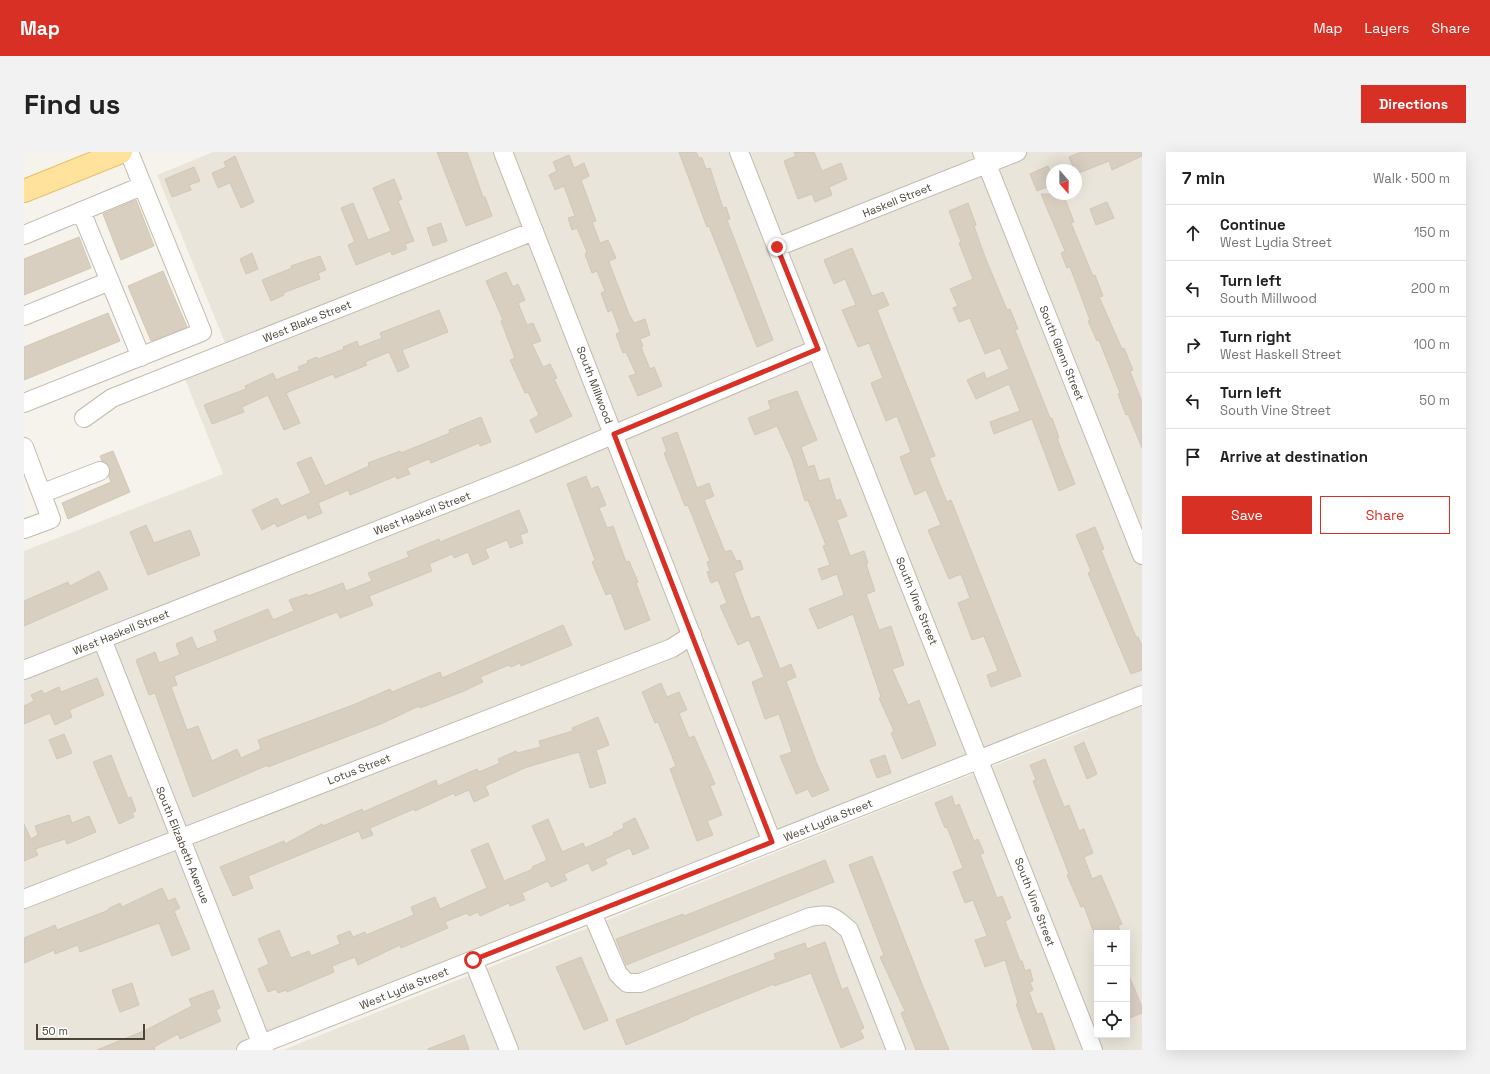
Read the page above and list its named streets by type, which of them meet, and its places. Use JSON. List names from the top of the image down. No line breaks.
{"streets":{"street":["Haskell Street","West Blake Street","South Glenn Street","South Millwood","West Haskell Street","South Vine Street","Lotus Street","West Lydia Street","South Elizabeth Avenue"]},"crossings":[["Haskell Street","South Glenn Street"],["Haskell Street","South Vine Street"],["West Blake Street","South Millwood"],["South Millwood","West Haskell Street"],["South Millwood","Lotus Street"],["South Millwood","West Lydia Street"],["West Haskell Street","South Vine Street"],["West Haskell Street","South Elizabeth Avenue"],["South Vine Street","West Lydia Street"],["Lotus Street","South Elizabeth Avenue"],["West Lydia Street","South Elizabeth Avenue"]],"scale_bar":"50 m","north":"bottom","page":{"header":"Map","nav":["Map","Layers","Share"],"buttons":["Directions",["Save","Share"]],"title":"Find us","heading":["7 min","Walk · 500 m"],"list":[["Continue","West Lydia Street","150 m"],["Turn left","South Millwood","200 m"],["Turn right","West Haskell Street","100 m"],["Turn left","South Vine Street","50 m"],"Arrive at destination"],"map_buttons":["+","−"],"scale":"50 m"}}
